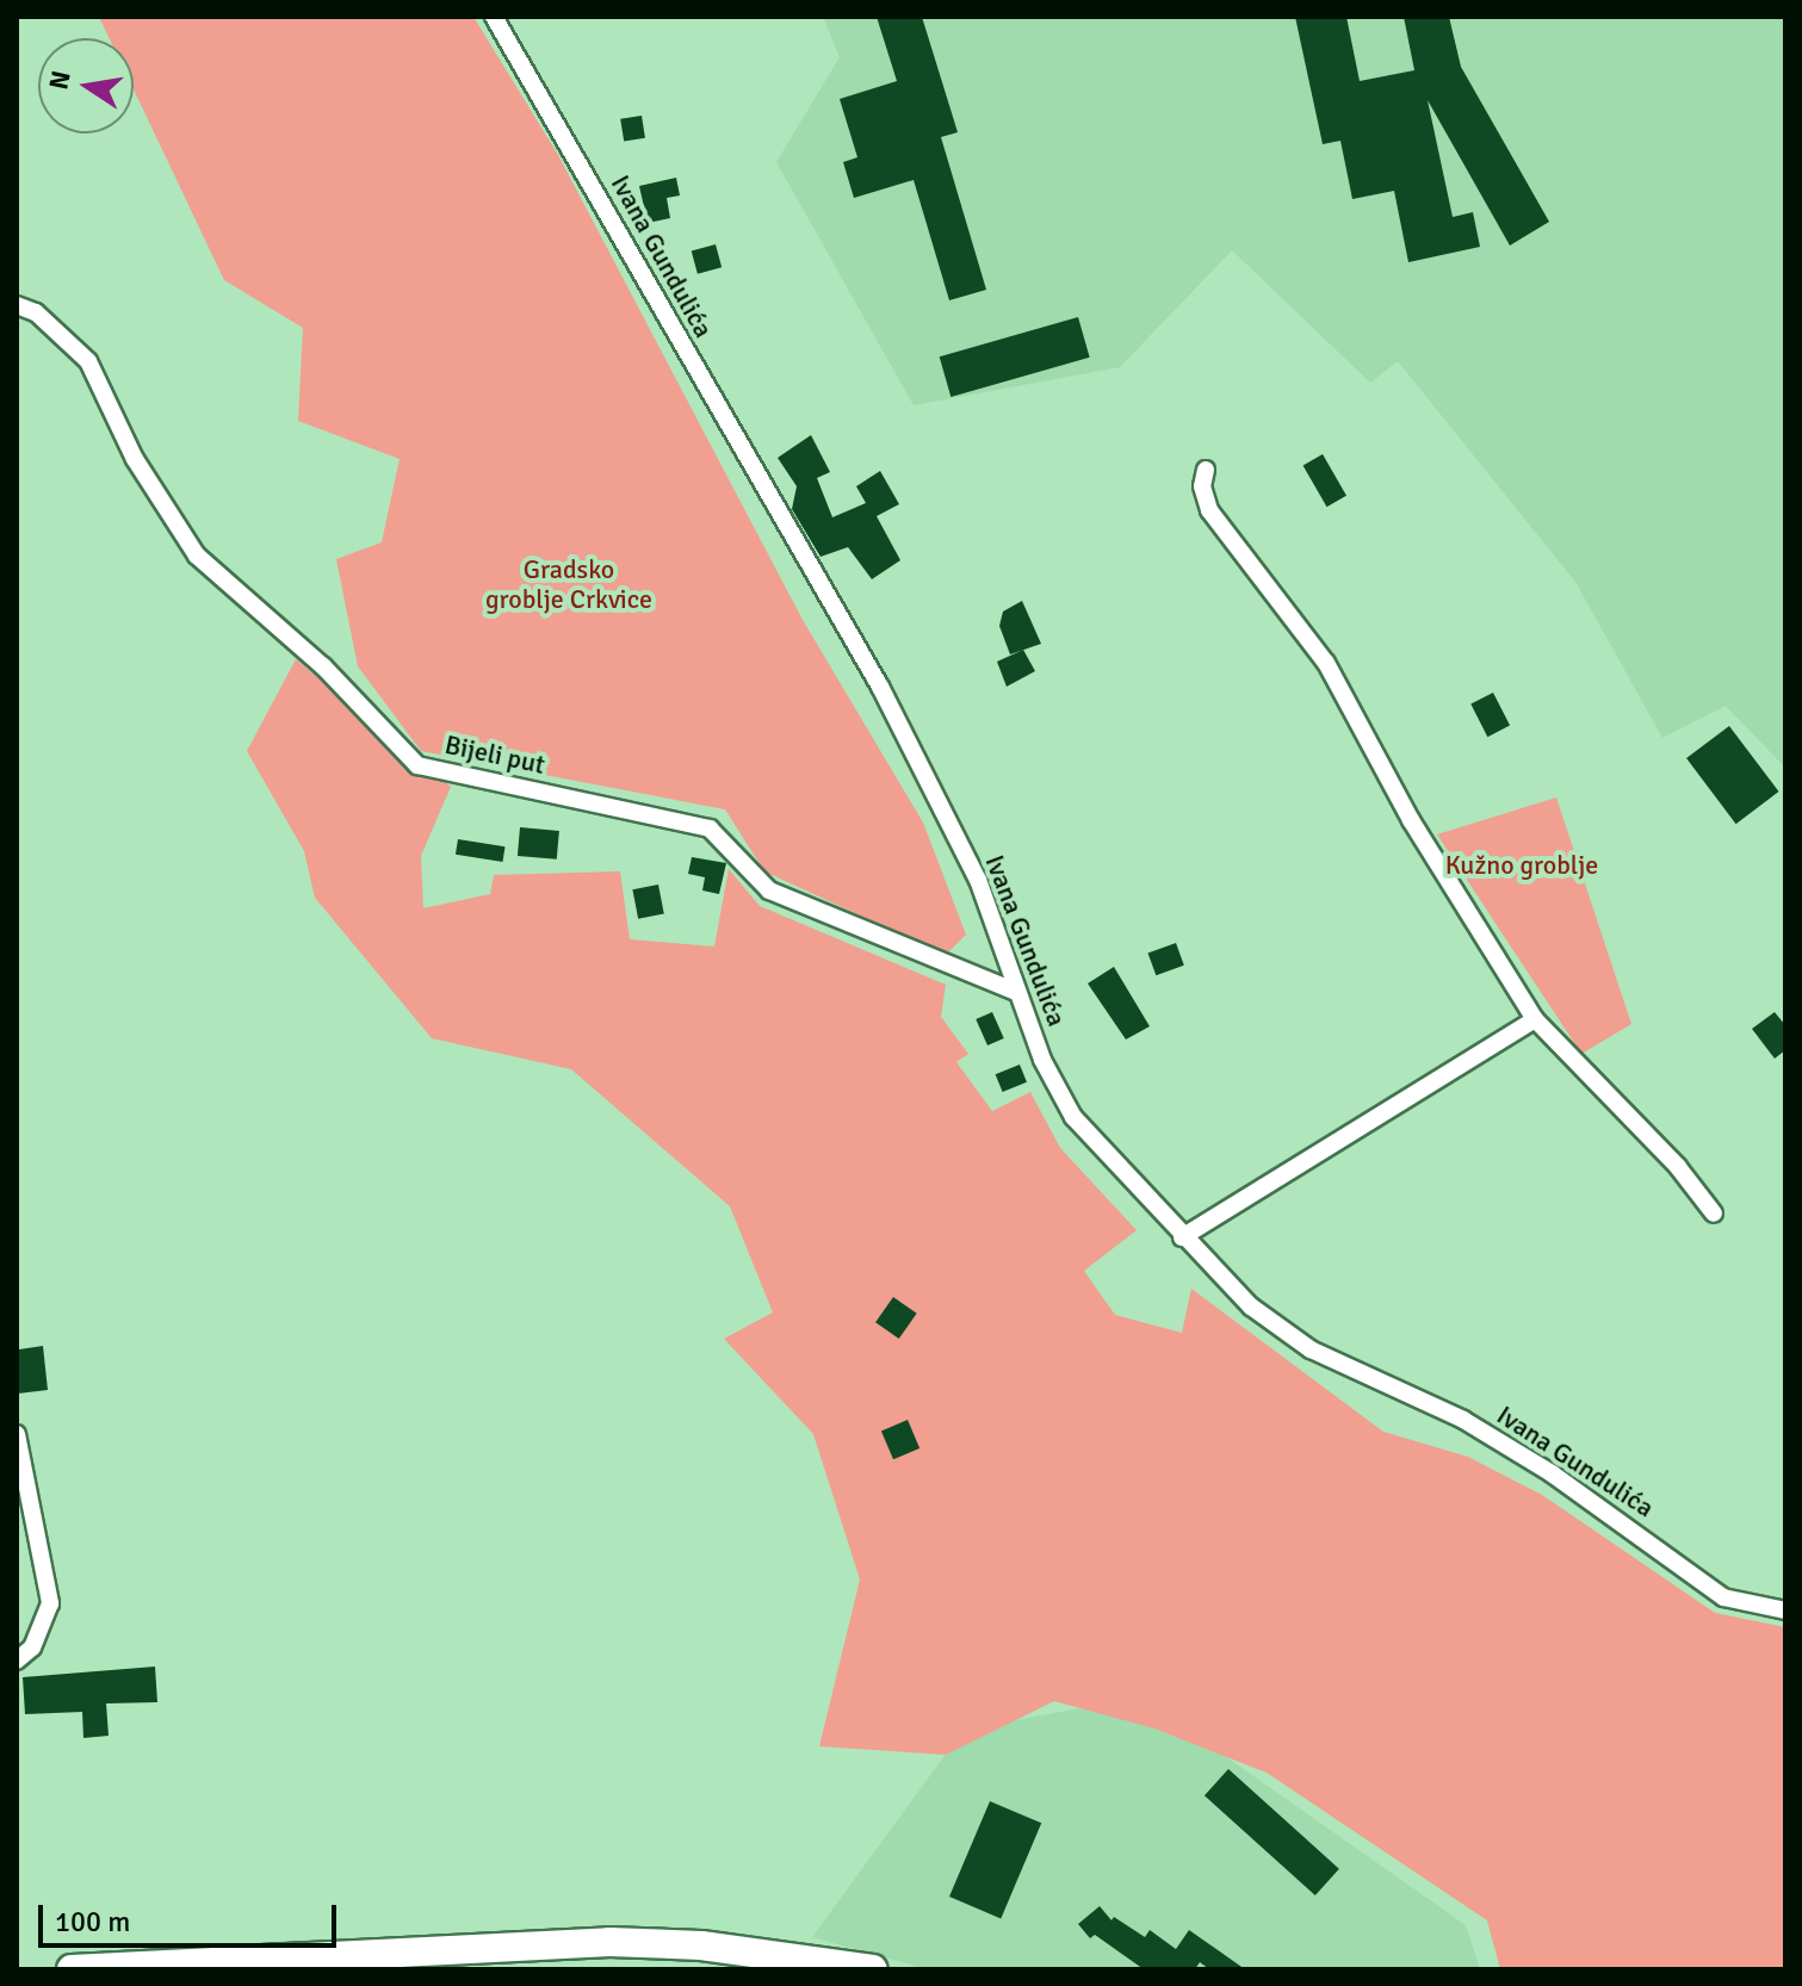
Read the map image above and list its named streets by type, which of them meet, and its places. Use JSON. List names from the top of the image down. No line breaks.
{"streets":{"street":["Ivana Gundulića","Bijeli put"]},"crossings":[["Ivana Gundulića","Bijeli put"]],"parks":["Gradsko groblje Crkvice","Kužno groblje"],"scale_bar":"100 m","north":"left"}
